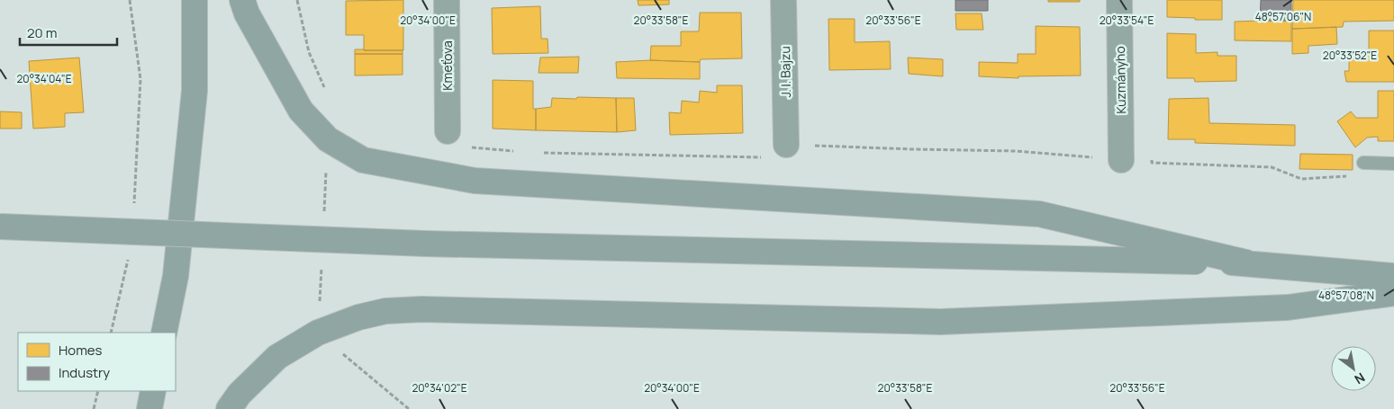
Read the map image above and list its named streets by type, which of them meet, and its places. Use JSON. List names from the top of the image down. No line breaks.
{"streets":{"street":["Kmeťova","J. I. Bajzu","Kuzmányho"]},"legend":["Homes","Industry"],"scale_bar":"20 m","north":"bottom right","coordinates":["48°57'06\"N","20°34'00\"E","20°33'58\"E","20°33'56\"E","20°33'54\"E","20°33'52\"E","20°34'04\"E","48°57'08\"N","20°34'02\"E"]}
